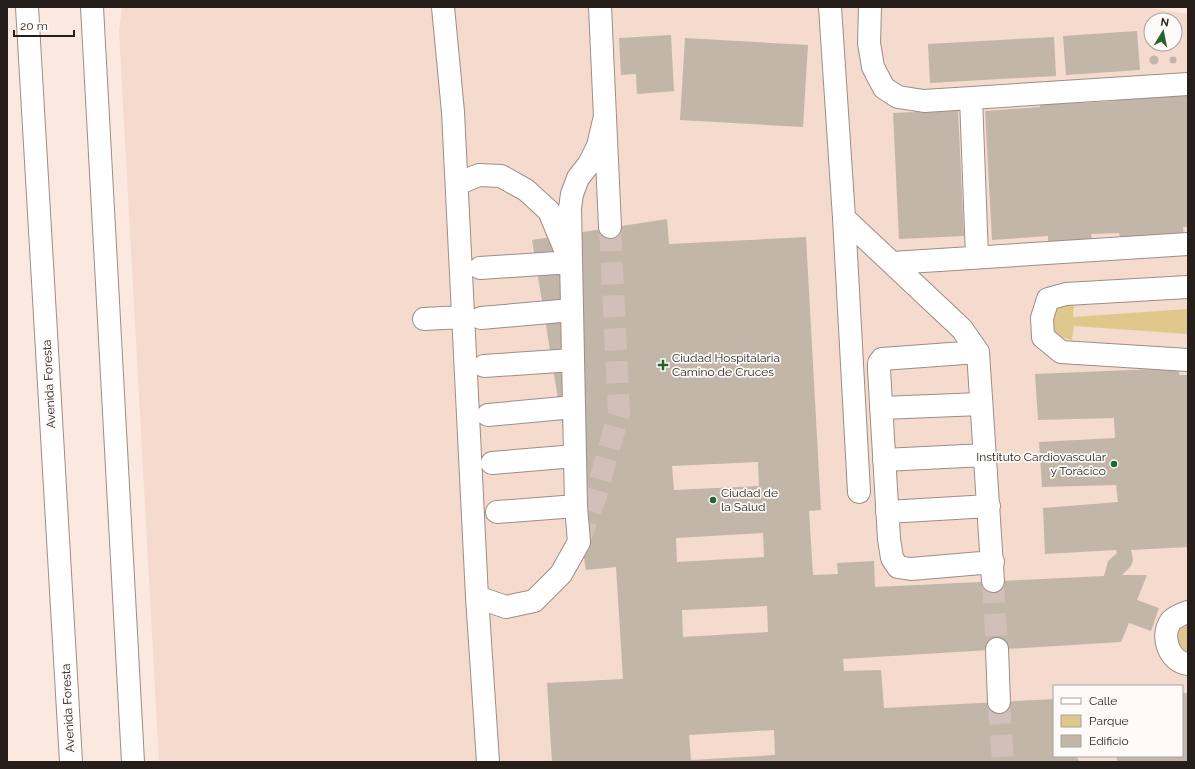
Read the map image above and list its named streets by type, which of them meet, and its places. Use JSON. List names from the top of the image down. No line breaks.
{"streets":{"street":["Avenida Foresta"]},"places":{"health":["Ciudad Hospitalaria Camino de Cruces"],"other":["Instituto Cardiovascular y Torácico","Ciudad de la Salud"]},"legend":["Calle","Parque","Edificio"],"scale_bar":"20 m","north":"top"}
